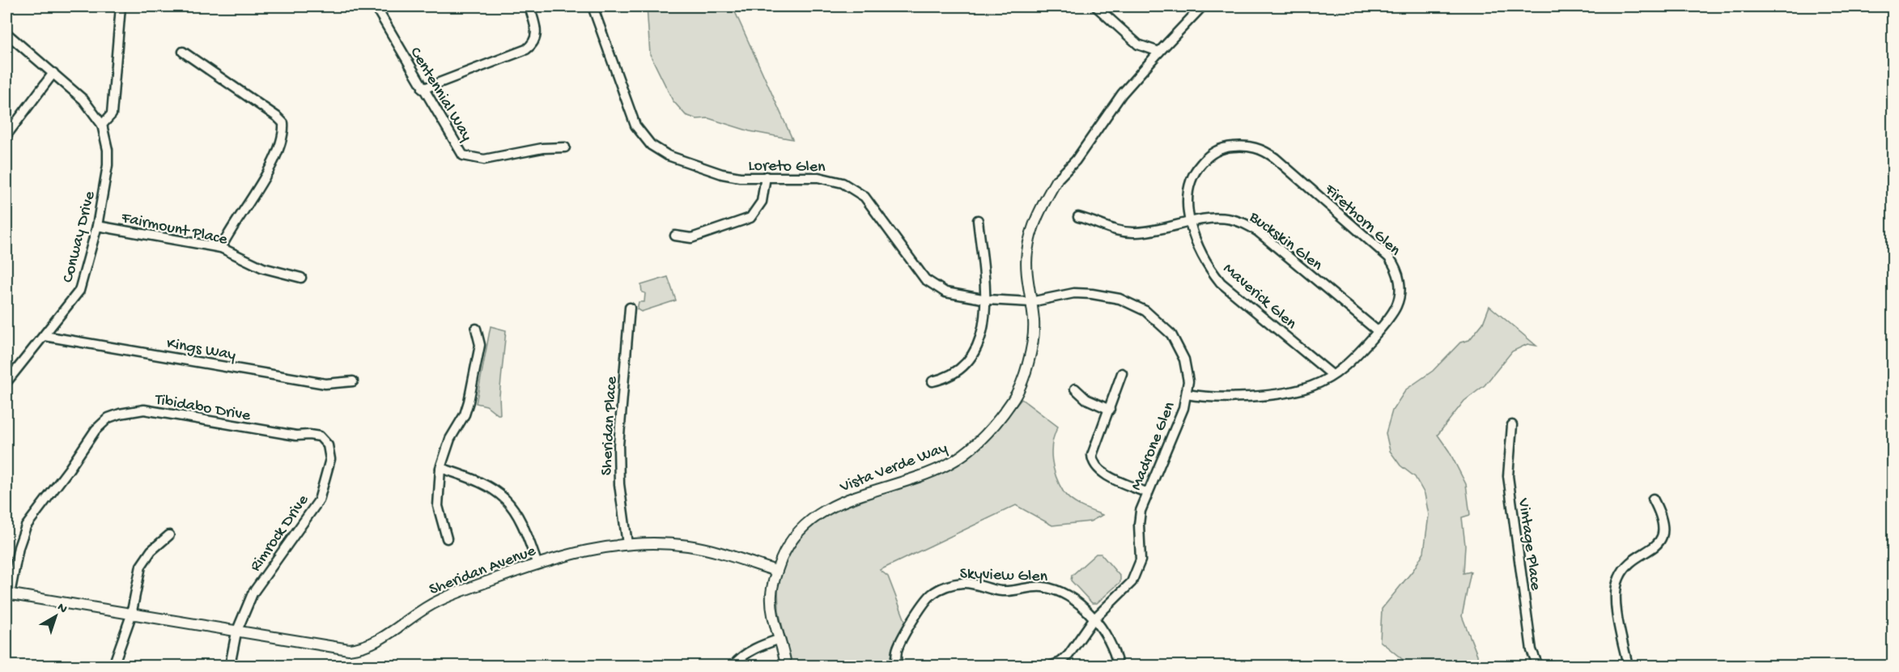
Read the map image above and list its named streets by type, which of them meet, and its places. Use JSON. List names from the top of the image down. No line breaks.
{"streets":{"street":["Centennial Way","Loreto Glen","Firethorn Glen","Fairmount Place","Conway Drive","Buckskin Glen","Maverick Glen","Kings Way","Tibidabo Drive","Sheridan Place","Madrone Glen","Vista Verde Way","Rimrock Drive","Vintage Place","Sheridan Avenue","Skyview Glen"]},"crossings":[["Loreto Glen","Madrone Glen"],["Loreto Glen","Vista Verde Way"],["Firethorn Glen","Buckskin Glen"],["Firethorn Glen","Maverick Glen"],["Firethorn Glen","Madrone Glen"],["Fairmount Place","Conway Drive"],["Conway Drive","Kings Way"],["Buckskin Glen","Maverick Glen"],["Tibidabo Drive","Rimrock Drive"],["Tibidabo Drive","Sheridan Avenue"],["Sheridan Place","Sheridan Avenue"],["Madrone Glen","Vista Verde Way"],["Madrone Glen","Skyview Glen"],["Vista Verde Way","Sheridan Avenue"],["Rimrock Drive","Sheridan Avenue"]],"north":"top right"}
